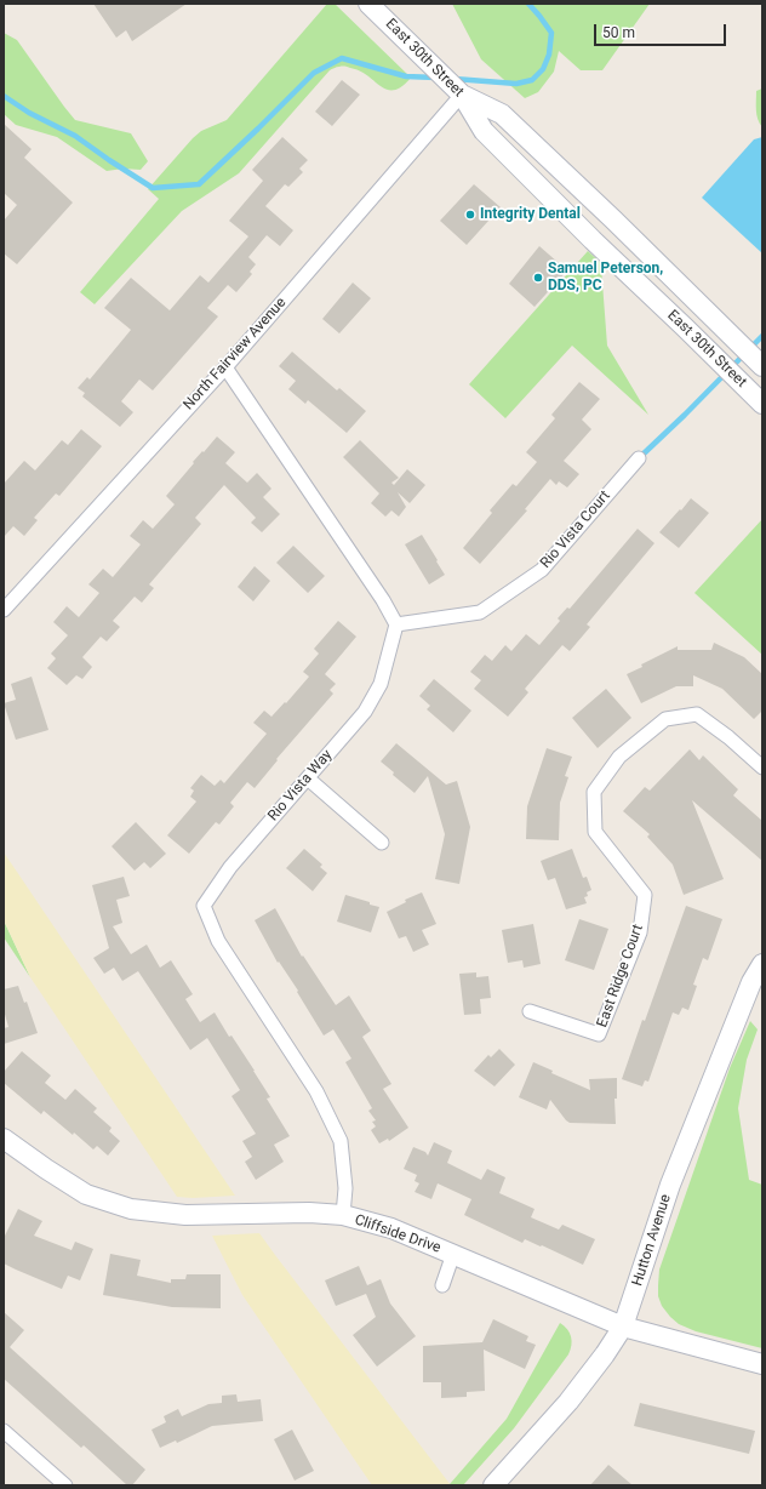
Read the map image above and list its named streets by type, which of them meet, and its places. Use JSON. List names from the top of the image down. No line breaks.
{"streets":{"main road":["East 30th Street","Cliffside Drive","Hutton Avenue"],"street":["North Fairview Avenue","Rio Vista Court","Rio Vista Way","East Ridge Court"]},"crossings":[["East 30th Street","North Fairview Avenue"],["Rio Vista Court","Rio Vista Way"],["Rio Vista Way","Cliffside Drive"],["Cliffside Drive","Hutton Avenue"]],"places":["Integrity Dental","Samuel Peterson, DDS, PC"],"scale_bar":"50 m"}
